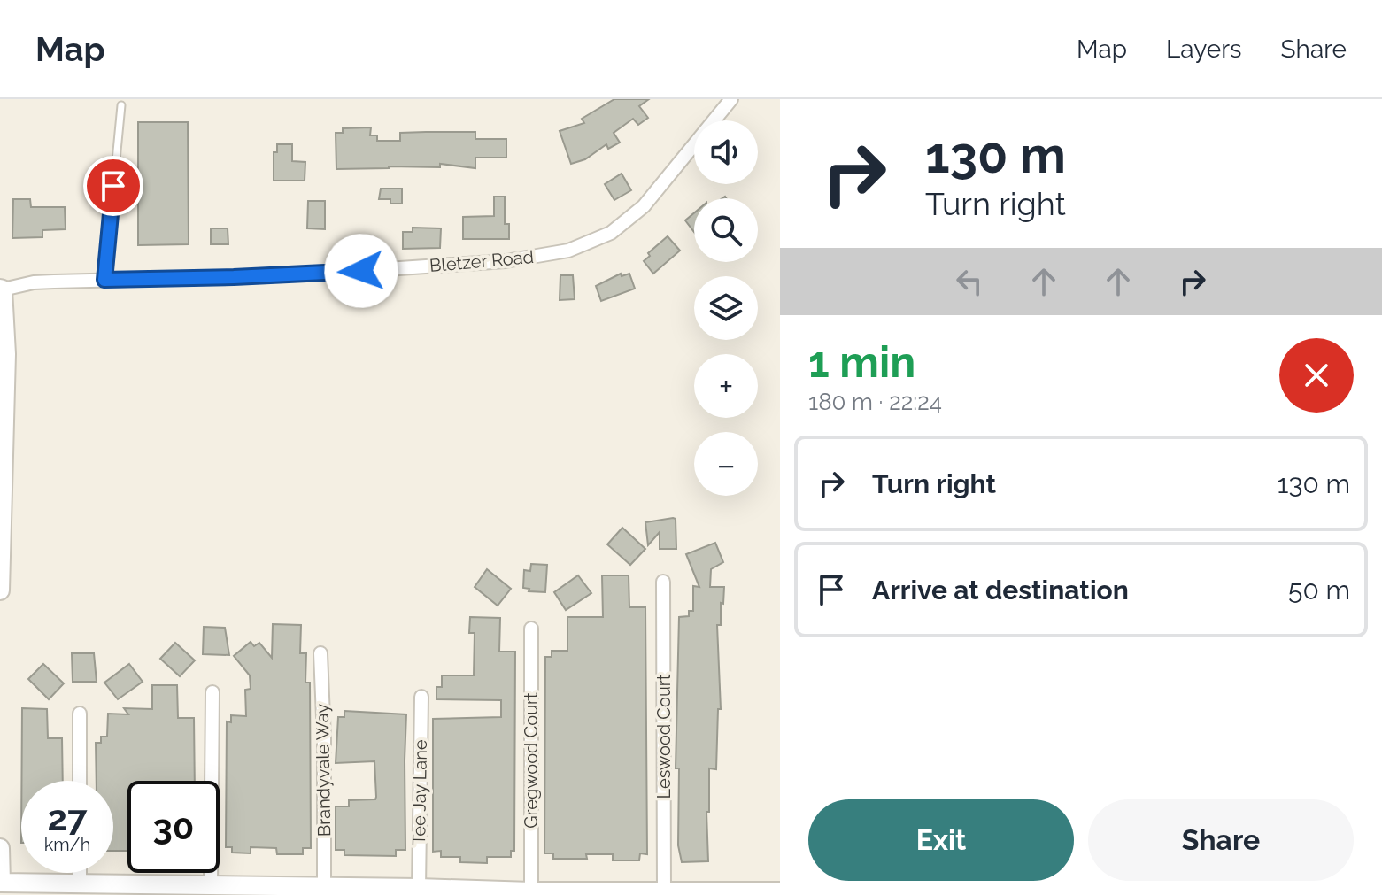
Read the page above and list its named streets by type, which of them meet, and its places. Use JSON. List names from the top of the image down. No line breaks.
{"streets":{"street":["Bletzer Road","Leswood Court","Gregwood Court","Brandyvale Way","Tee Jay Lane"]},"page":{"header":"Map","nav":["Map","Layers","Share"],"turn":["130 m","Turn right"],"map_buttons":["+","−"],"heading":["1 min","180 m · 22:24"],"list":[{"name":"Turn right","value":"130 m"},{"name":"Arrive at destination","value":"50 m"}],"speed":"27 km/h","limit":"30","buttons":["Exit","Share"]}}
